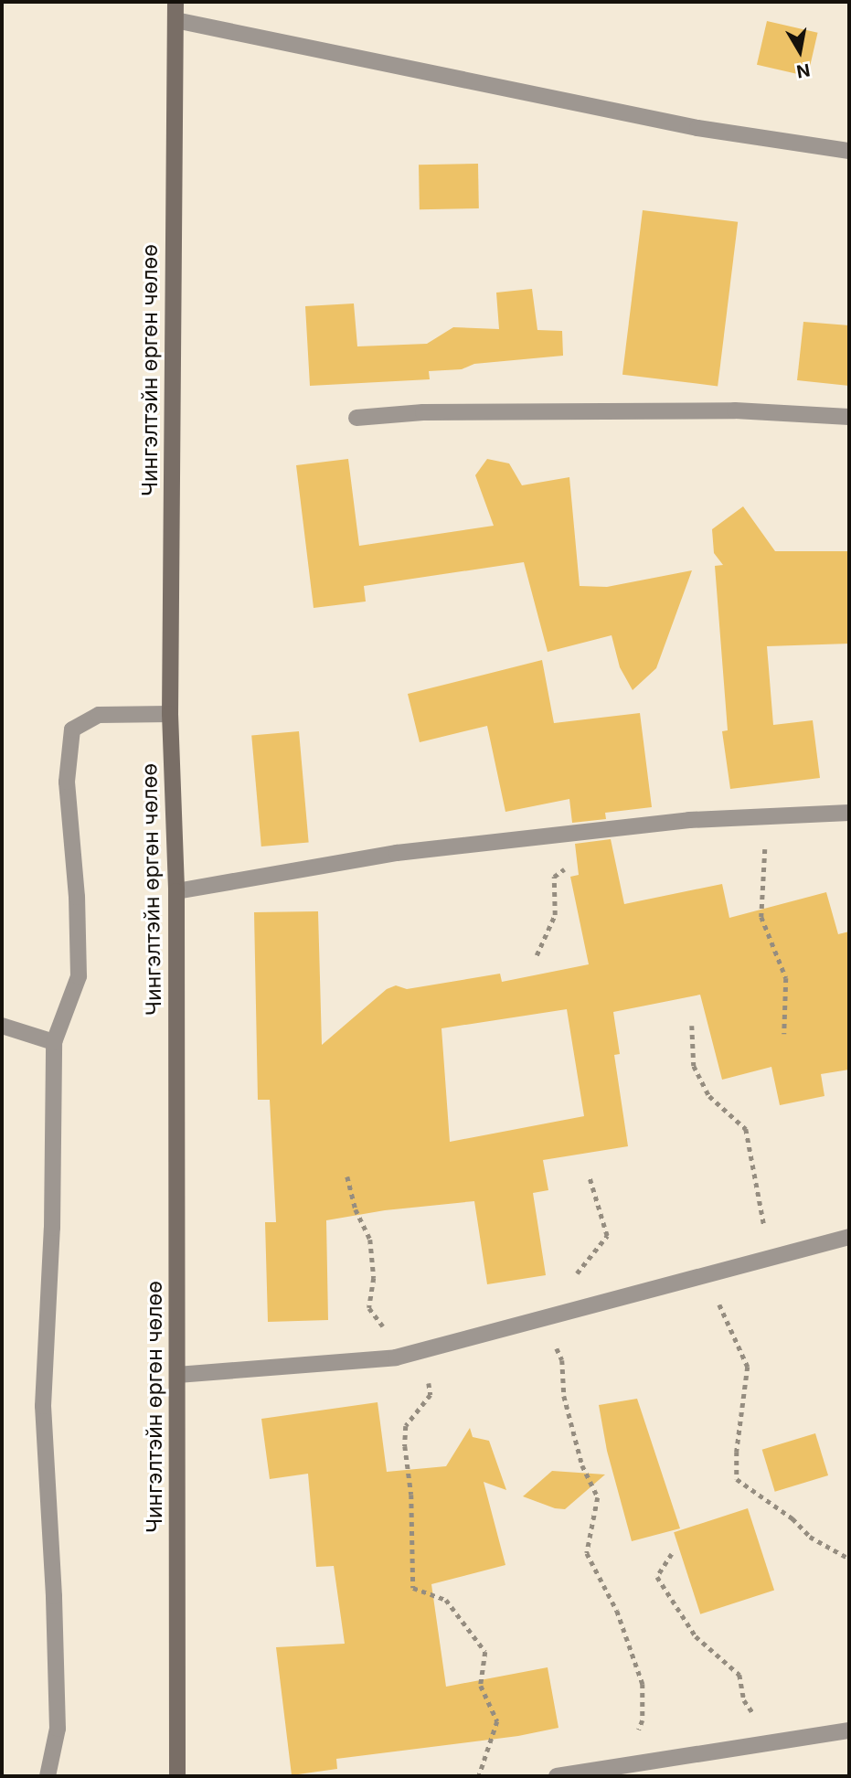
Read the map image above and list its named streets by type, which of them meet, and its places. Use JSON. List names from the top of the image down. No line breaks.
{"streets":{"main road":["Чингэлтэйн өргөн чөлөө"]},"north":"bottom"}
